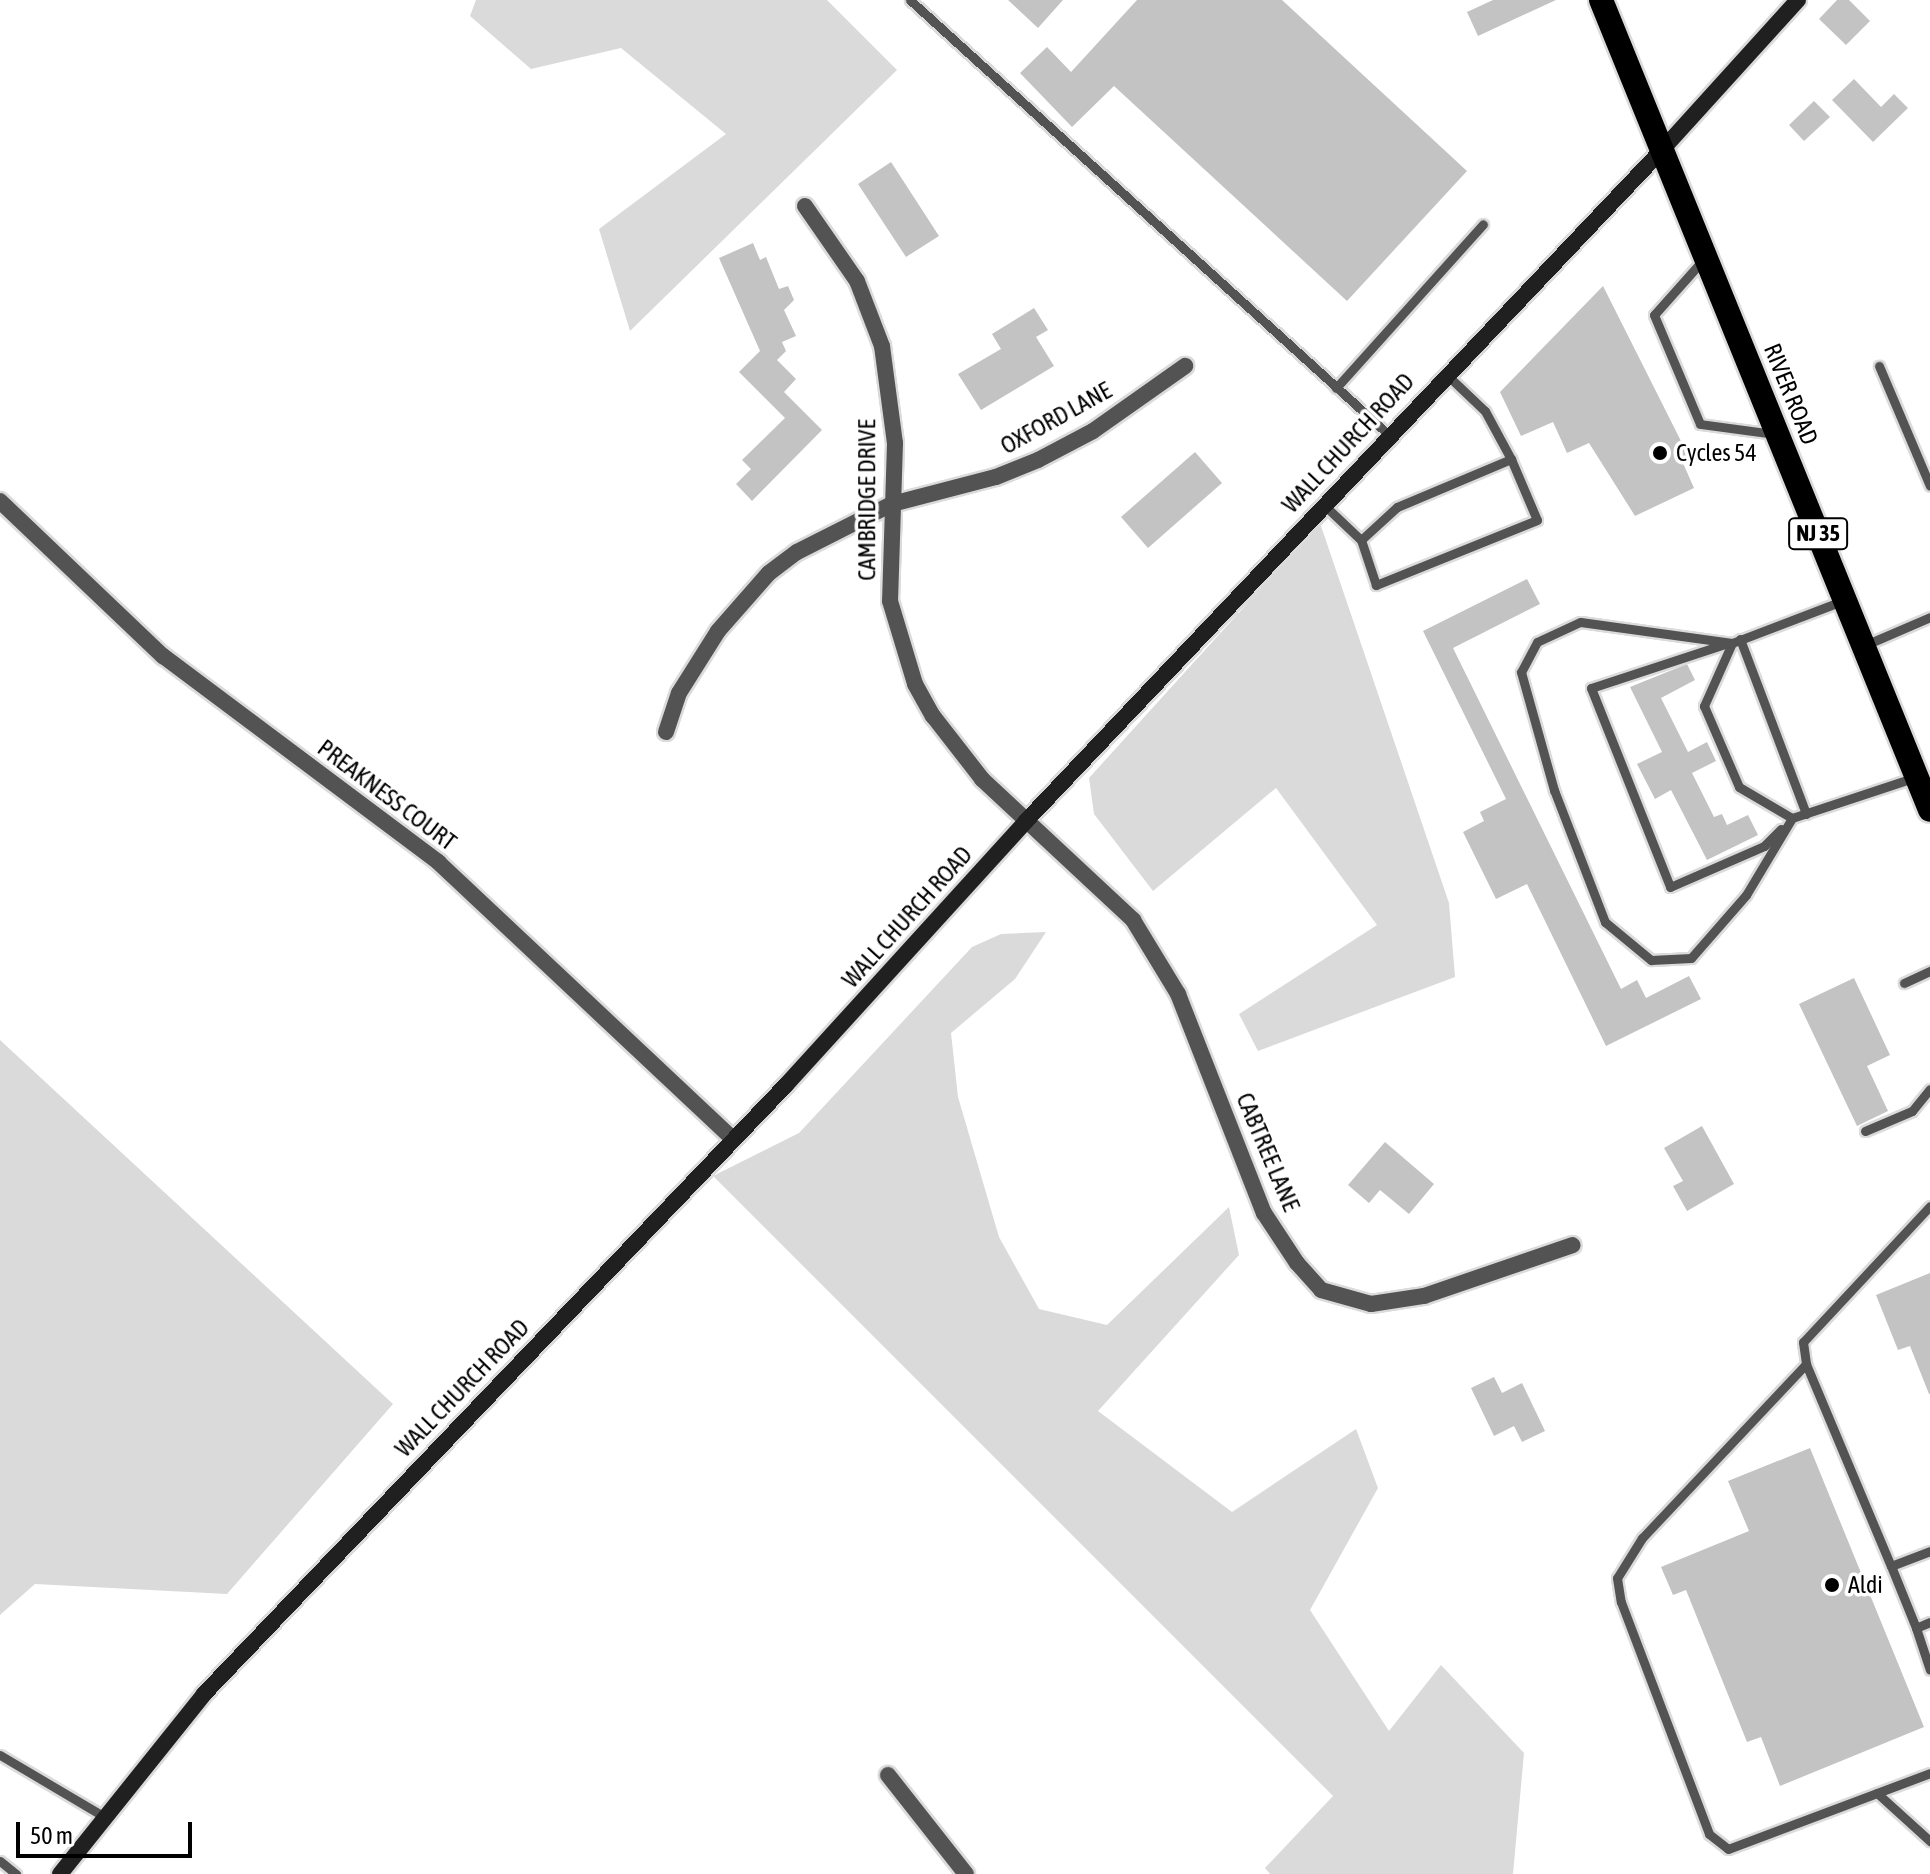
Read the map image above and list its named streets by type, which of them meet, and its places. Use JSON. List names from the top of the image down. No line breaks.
{"streets":{"highway":["RIVER ROAD","NJ 35"],"street":["OXFORD LANE","WALL CHURCH ROAD","CAMBRIDGE DRIVE","PREAKNESS COURT","CABTREE LANE"]},"crossings":[["RIVER ROAD","WALL CHURCH ROAD"],["OXFORD LANE","CAMBRIDGE DRIVE"],["WALL CHURCH ROAD","CAMBRIDGE DRIVE"],["WALL CHURCH ROAD","PREAKNESS COURT"],["WALL CHURCH ROAD","CABTREE LANE"],["CAMBRIDGE DRIVE","CABTREE LANE"]],"places":["Cycles 54","Aldi"],"scale_bar":"50 m"}
